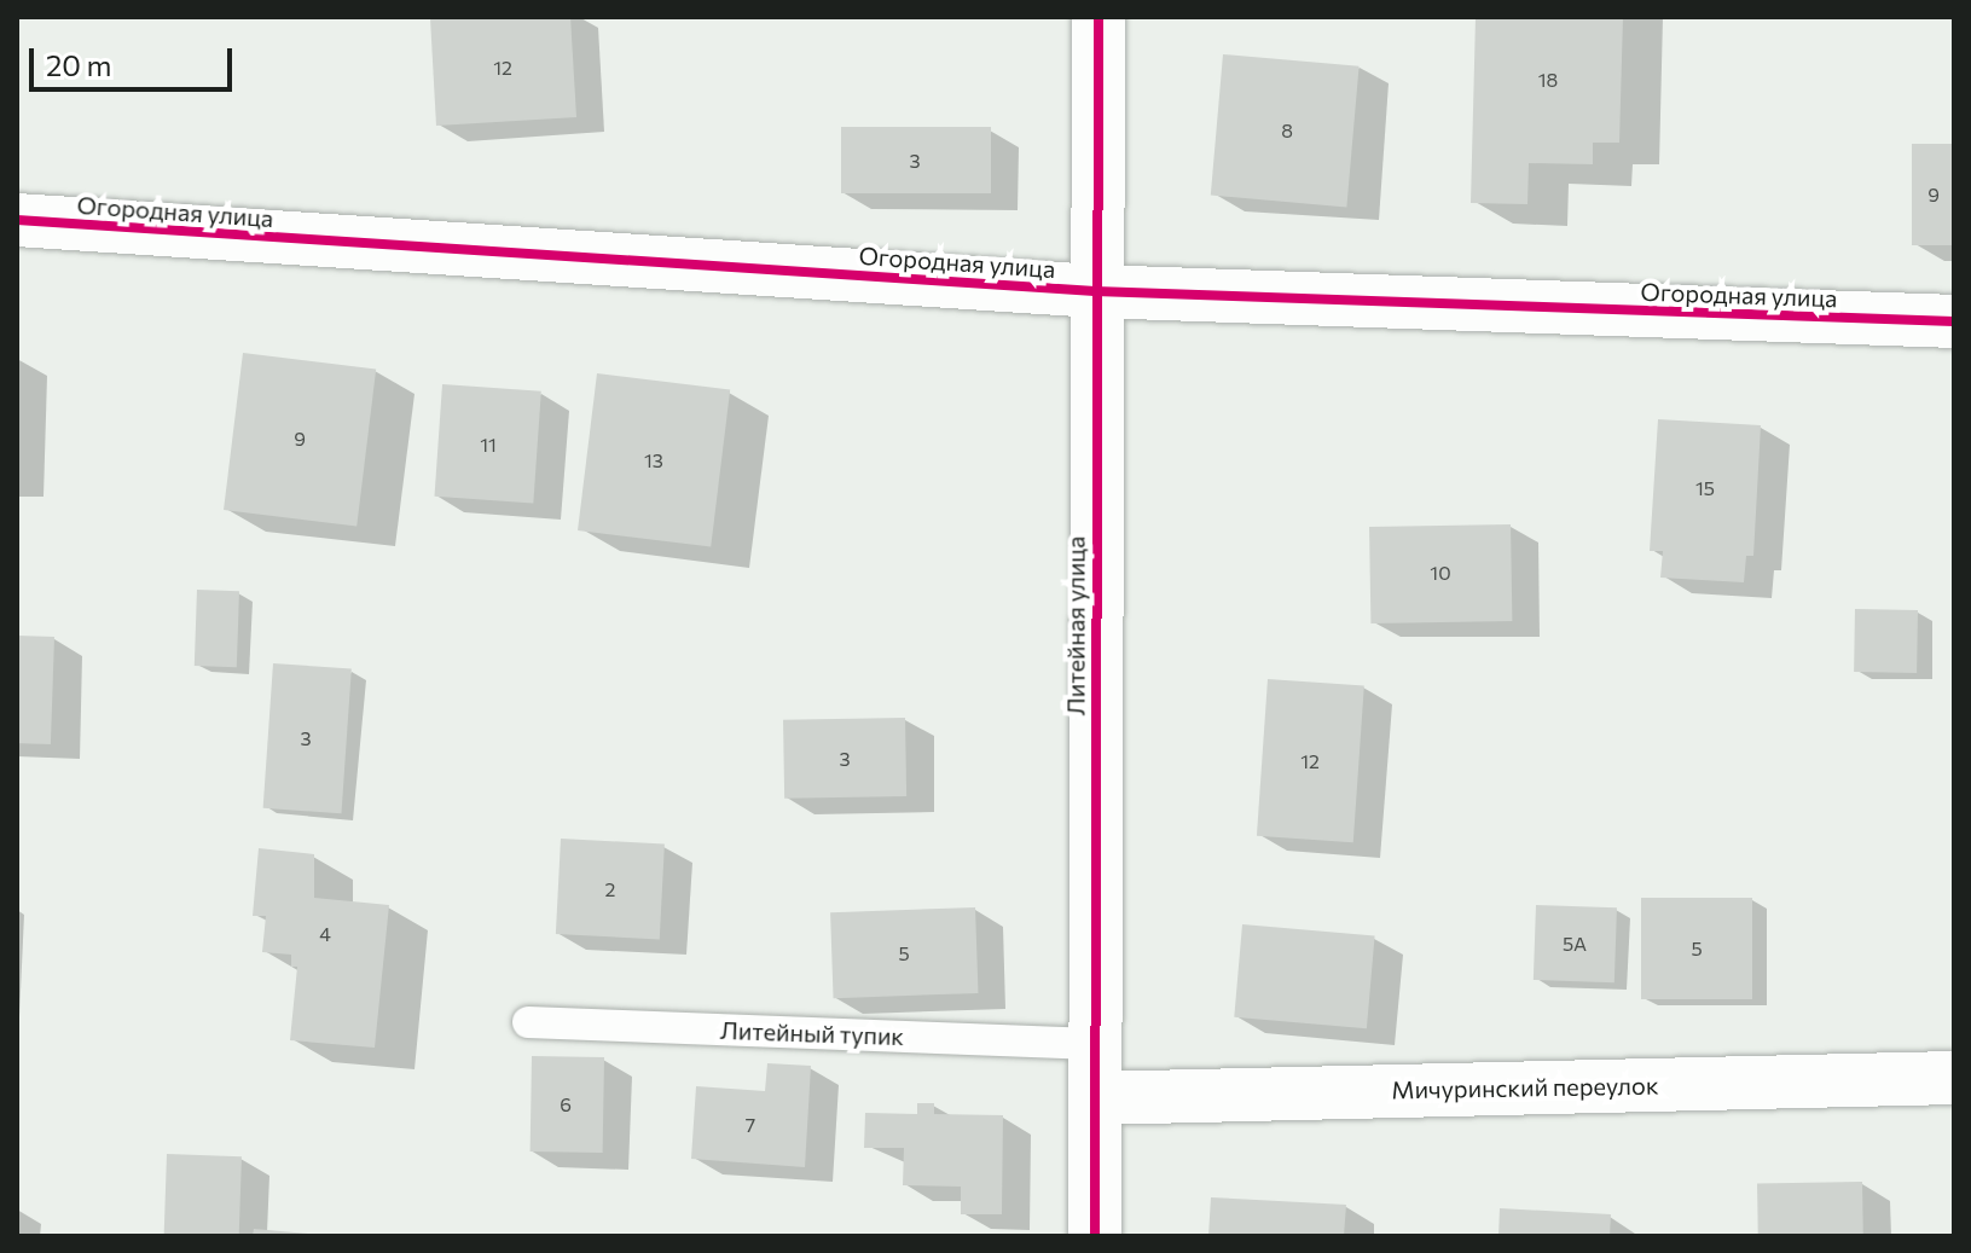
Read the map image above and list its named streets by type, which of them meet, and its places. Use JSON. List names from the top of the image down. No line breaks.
{"streets":{"street":["Огородная улица","Литейная улица","Мичуринский переулок"],"lane":["Литейный тупик"]},"crossings":[["Огородная улица","Литейная улица"],["Литейная улица","Литейный тупик"],["Литейная улица","Мичуринский переулок"]],"house_numbers":["12","18","8","3","9","9","11","13","15","10","3","3","12","2","4","5А","5","5","6","7"],"scale_bar":"20 m"}
